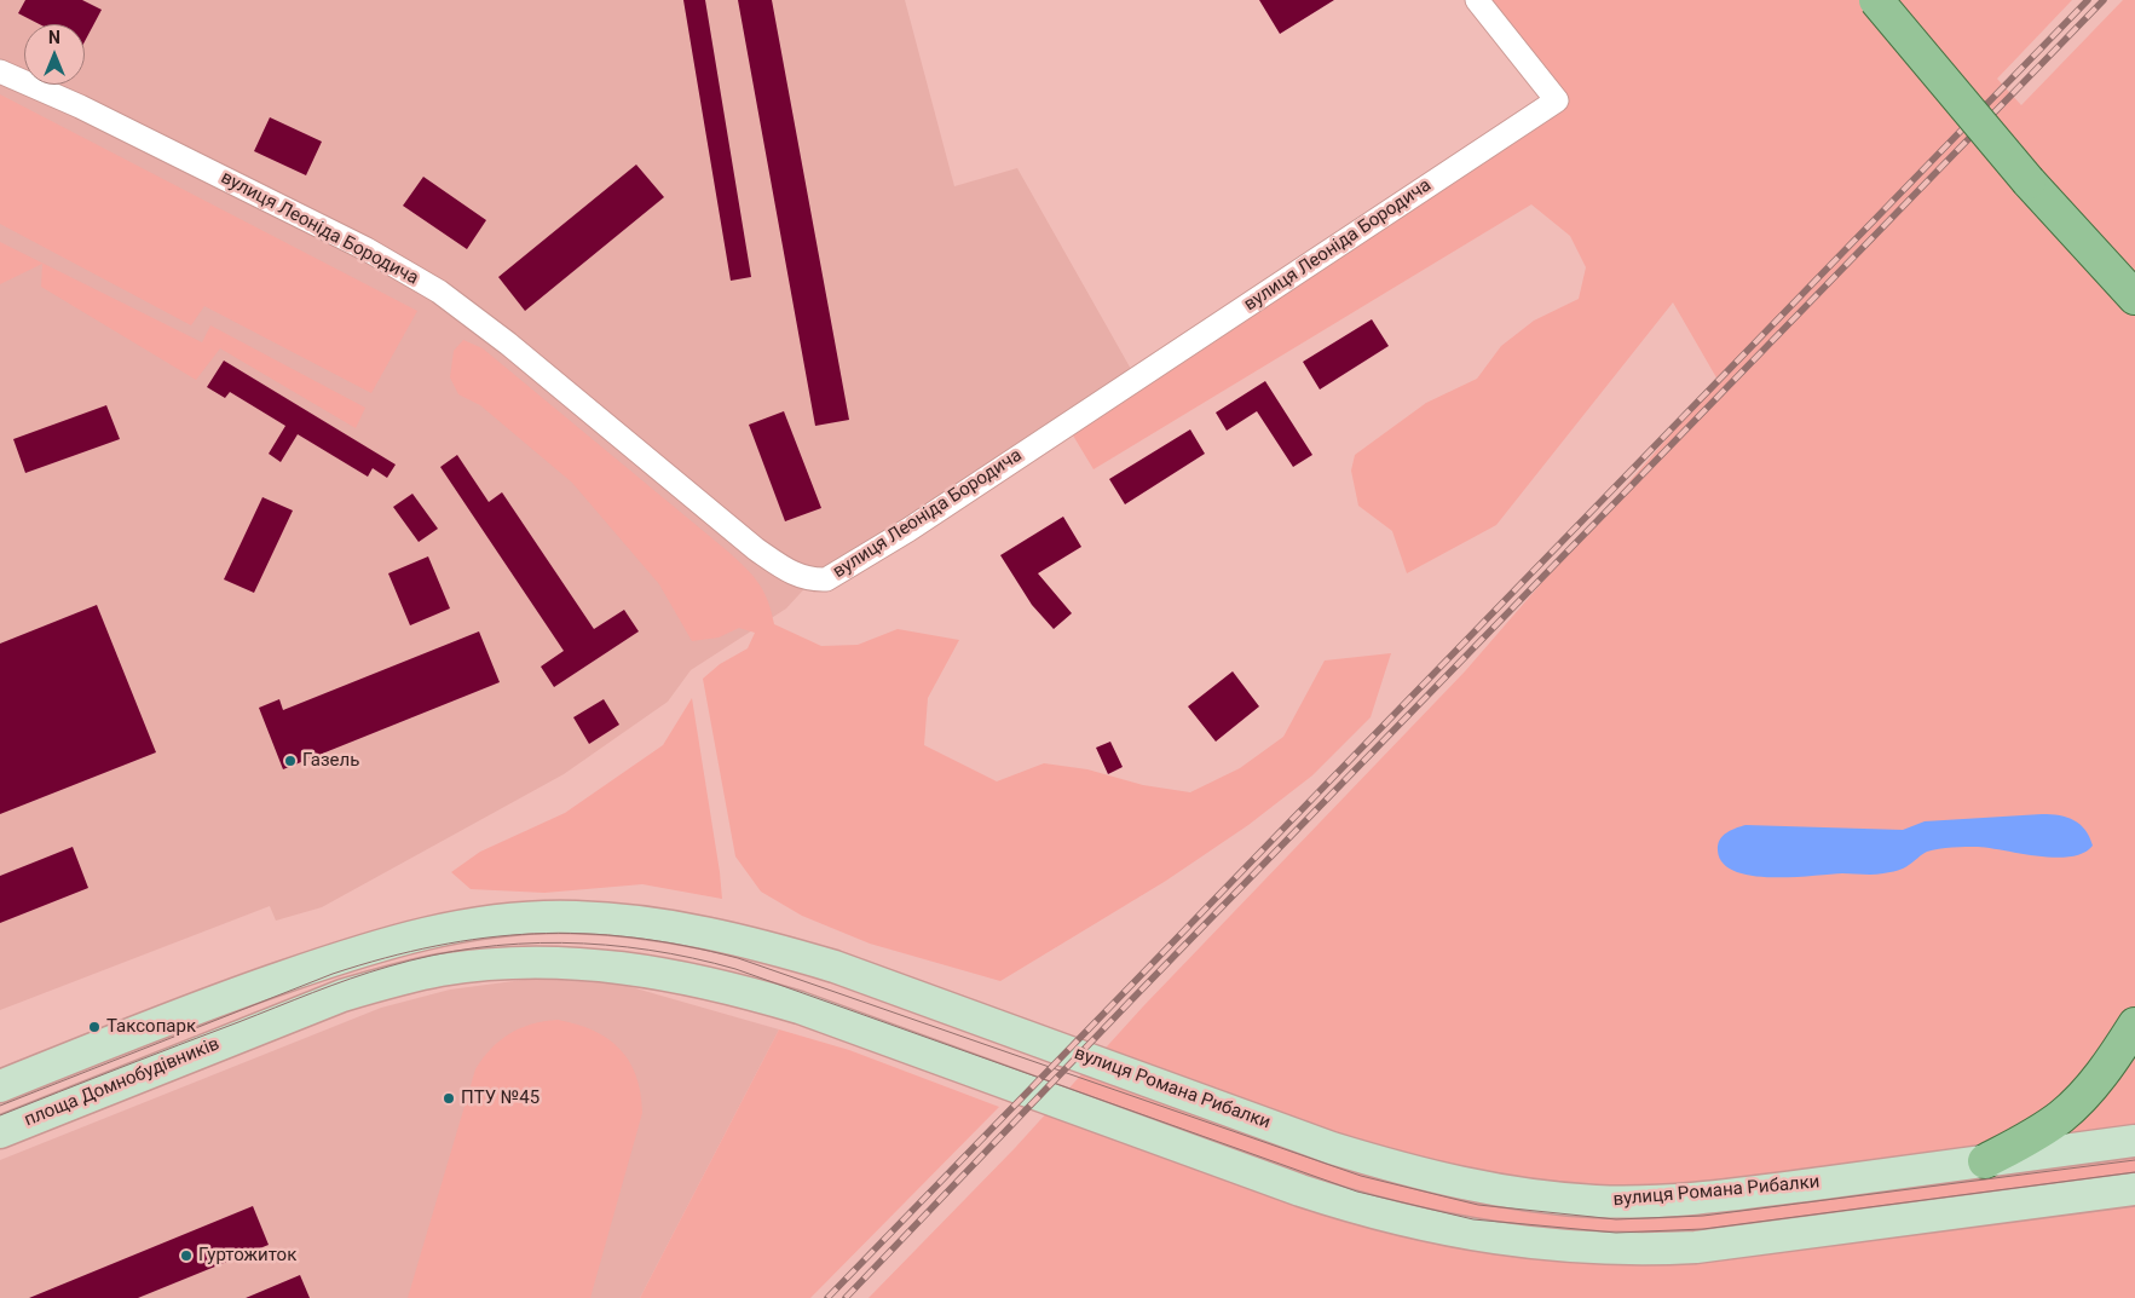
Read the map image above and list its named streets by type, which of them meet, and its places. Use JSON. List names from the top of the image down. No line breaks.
{"streets":{"main road":["площа Домнобудівників","вулиця Романа Рибалки"],"street":["вулиця Леоніда Бородича"]},"places":["Газель","Таксопарк","ПТУ №45","Гуртожиток"],"north":"top"}
